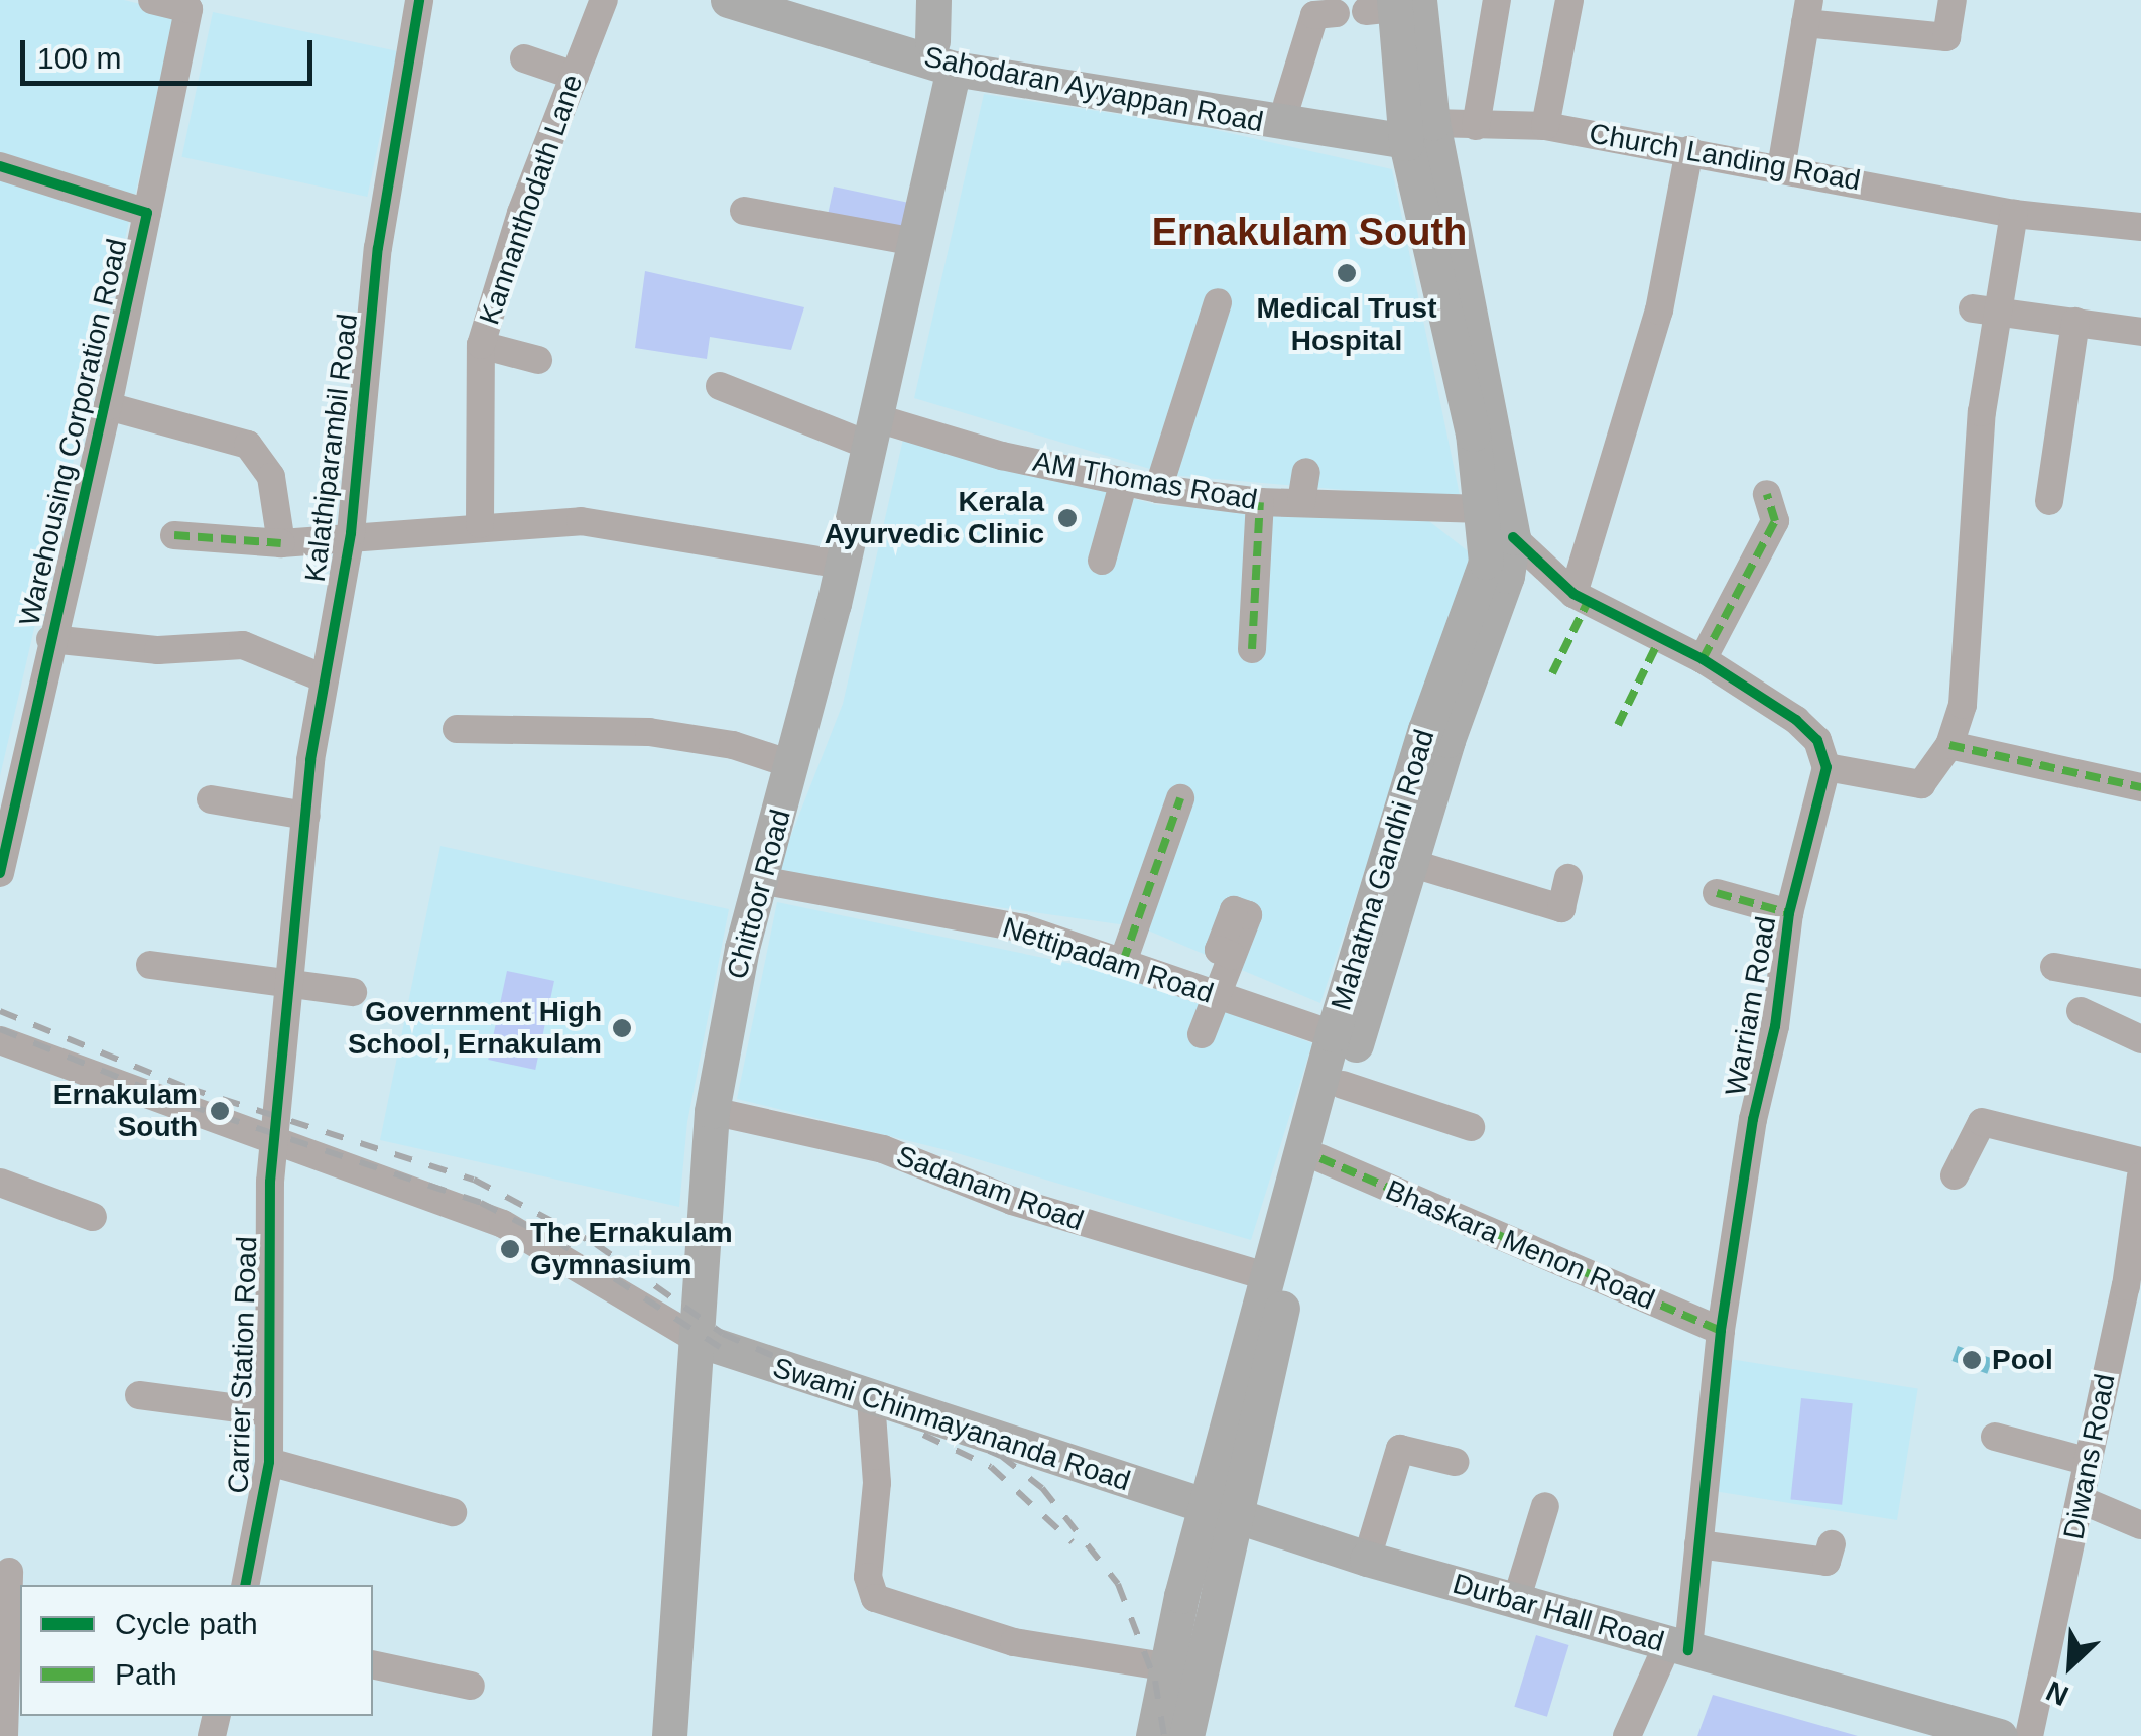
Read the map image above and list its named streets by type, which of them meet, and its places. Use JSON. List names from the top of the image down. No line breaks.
{"streets":{"main road":["Sahodaran Ayyappan Road","Mahatma Gandhi Road","Chittoor Road","Swami Chinmayananda Road","Durbar Hall Road"],"street":["Church Landing Road","Kannanthodath Lane","Warehousing Corporation Road","Kalathiparambil Road","AM Thomas Road","Nettipadam Road","Warriam Road","Sadanam Road","Bhaskara Menon Road","Carrier Station Road","Diwans Road"]},"crossings":[["Sahodaran Ayyappan Road","Church Landing Road"],["Sahodaran Ayyappan Road","Mahatma Gandhi Road"],["Sahodaran Ayyappan Road","Chittoor Road"],["Church Landing Road","Mahatma Gandhi Road"],["Kalathiparambil Road","Carrier Station Road"],["AM Thomas Road","Mahatma Gandhi Road"],["AM Thomas Road","Chittoor Road"],["Mahatma Gandhi Road","Nettipadam Road"],["Mahatma Gandhi Road","Sadanam Road"],["Mahatma Gandhi Road","Bhaskara Menon Road"],["Mahatma Gandhi Road","Swami Chinmayananda Road"],["Mahatma Gandhi Road","Durbar Hall Road"],["Chittoor Road","Nettipadam Road"],["Chittoor Road","Sadanam Road"],["Chittoor Road","Swami Chinmayananda Road"],["Warriam Road","Bhaskara Menon Road"],["Warriam Road","Durbar Hall Road"],["Swami Chinmayananda Road","Durbar Hall Road"]],"districts":["Ernakulam South"],"places":["Medical Trust Hospital","Kerala Ayurvedic Clinic","Government High School, Ernakulam","Ernakulam South","The Ernakulam Gymnasium","Pool"],"legend":["Cycle path","Path"],"scale_bar":"100 m","north":"bottom left"}
